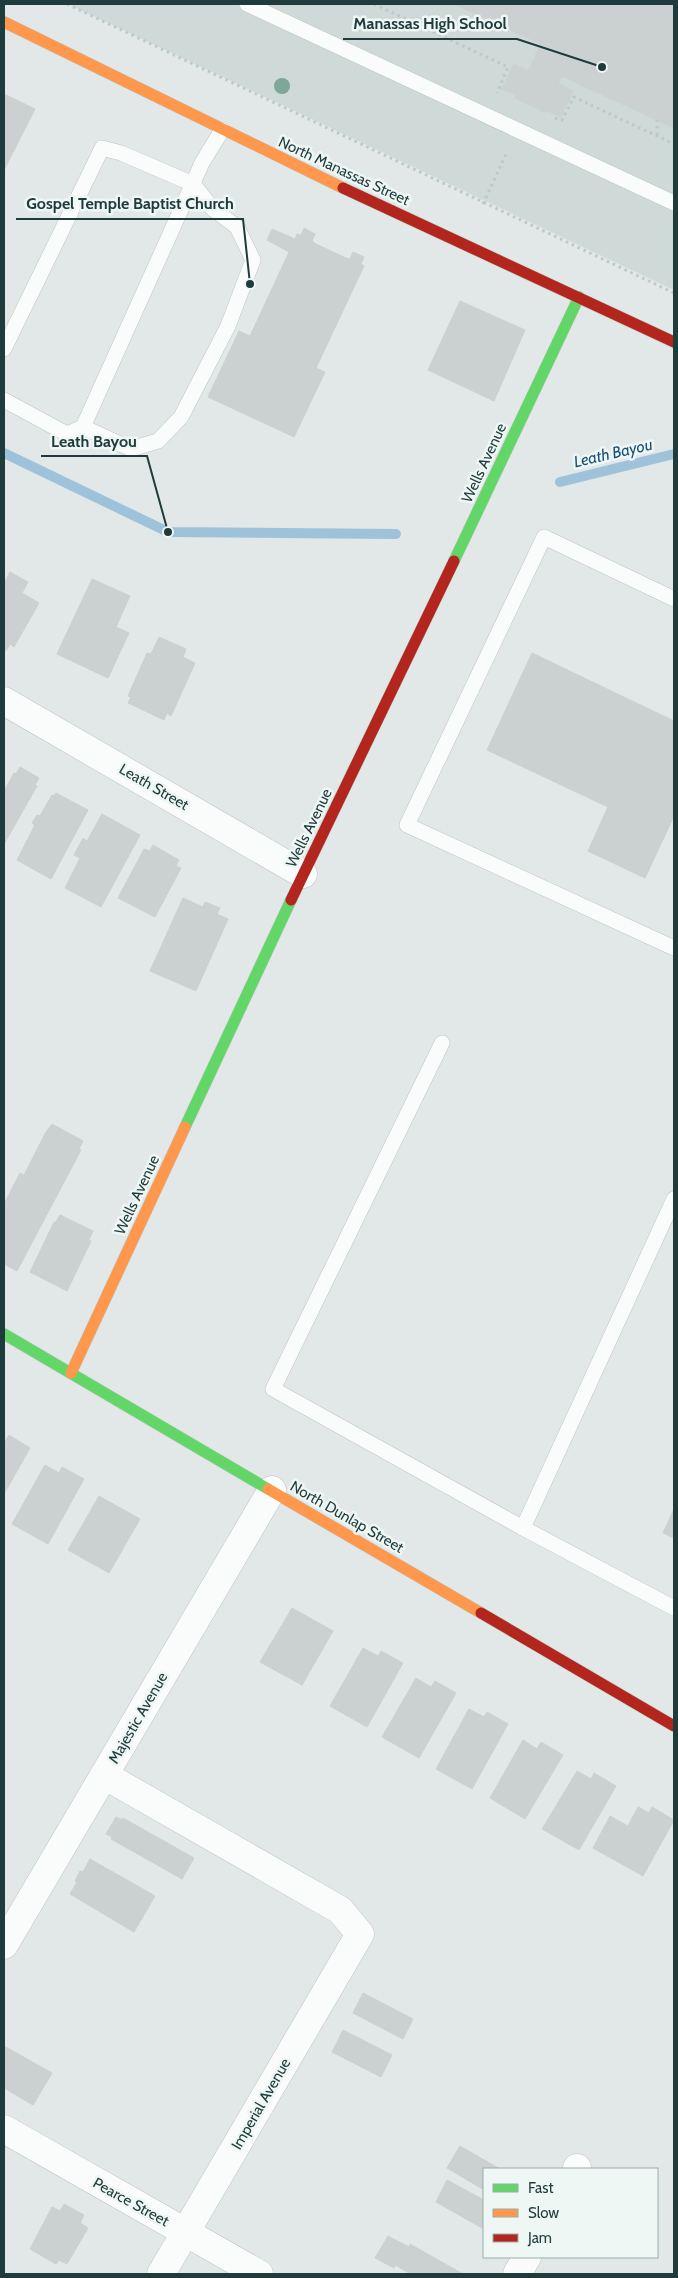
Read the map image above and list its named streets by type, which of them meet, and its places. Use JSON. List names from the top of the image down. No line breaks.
{"streets":{"street":["North Manassas Street","Wells Avenue","Leath Street","North Dunlap Street","Majestic Avenue","Imperial Avenue","Pearce Street"]},"crossings":[["North Manassas Street","Wells Avenue"],["Wells Avenue","Leath Street"],["Wells Avenue","North Dunlap Street"],["North Dunlap Street","Majestic Avenue"],["Majestic Avenue","Imperial Avenue"],["Imperial Avenue","Pearce Street"]],"water":["Leath Bayou"],"places":["Manassas High School","Gospel Temple Baptist Church","Leath Bayou"],"legend":["Fast","Slow","Jam"]}
